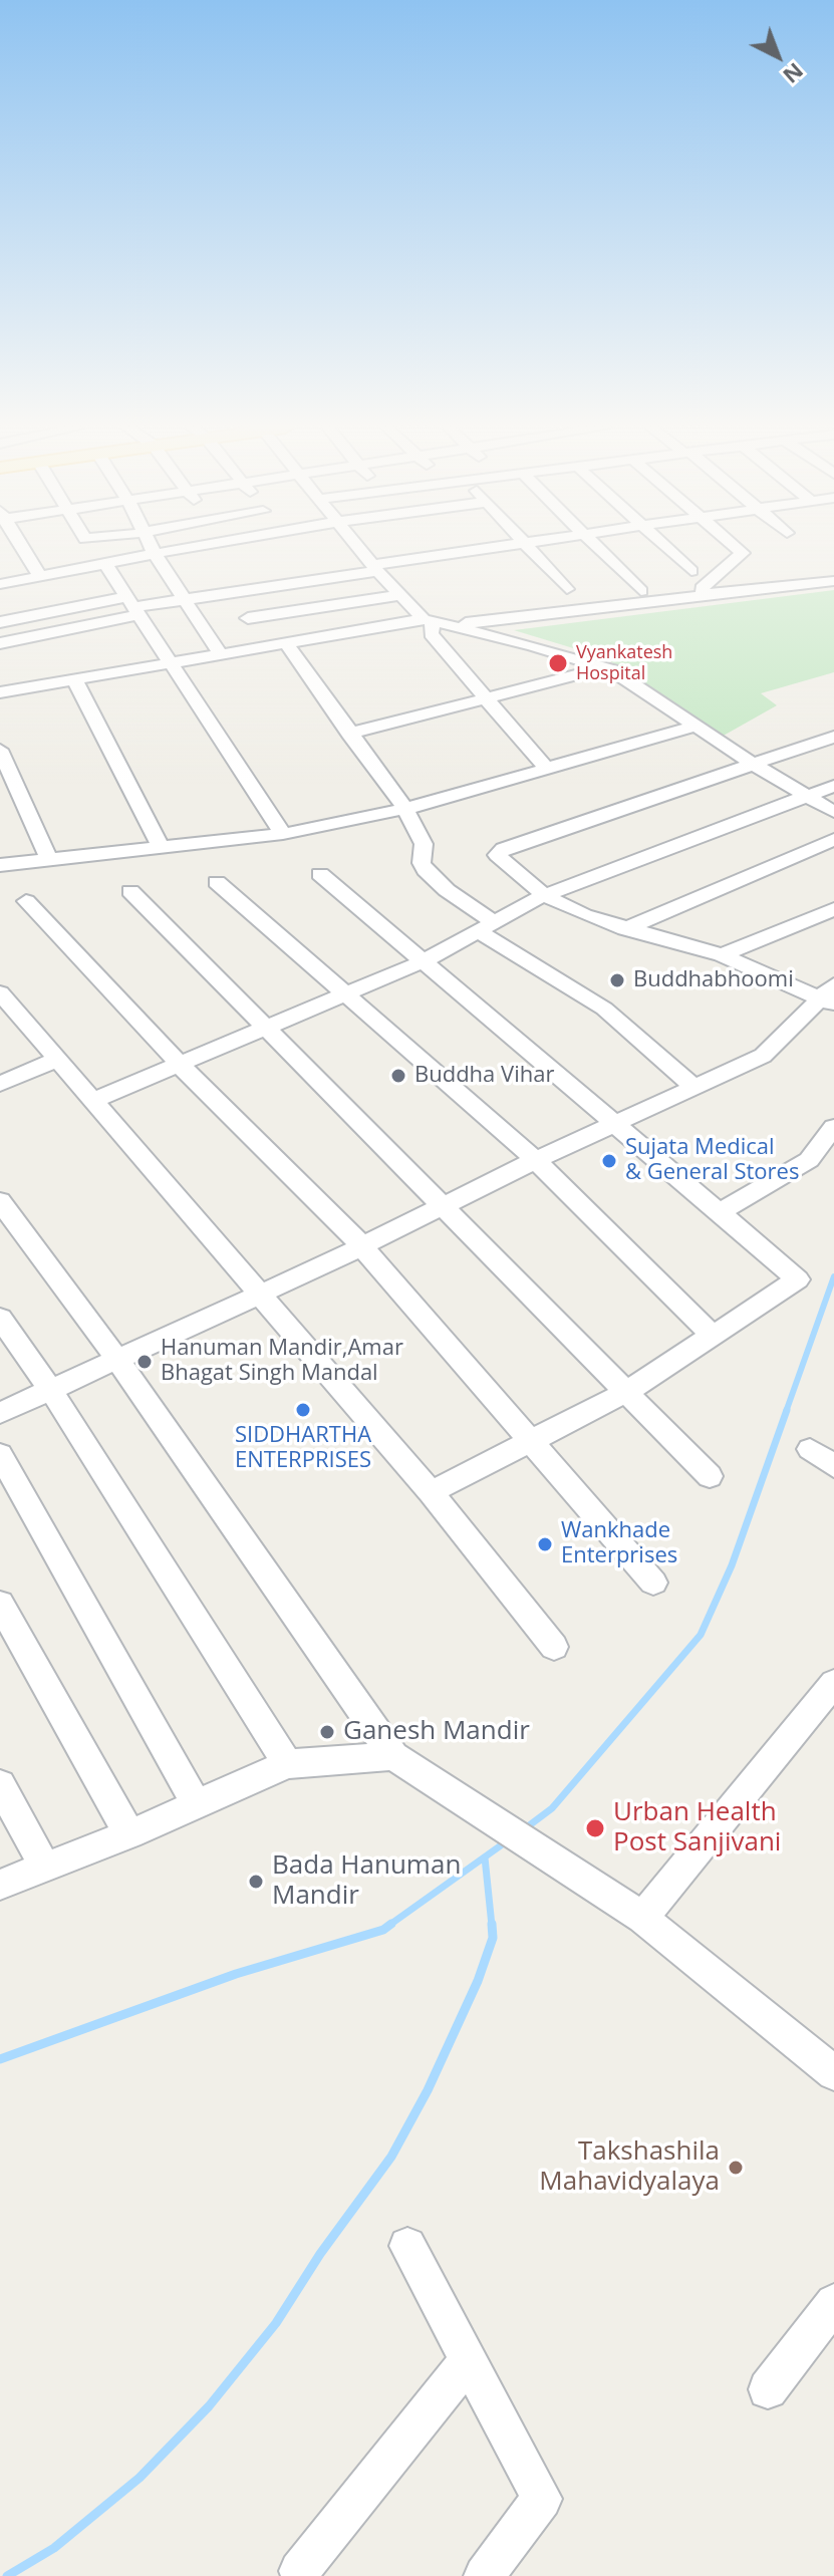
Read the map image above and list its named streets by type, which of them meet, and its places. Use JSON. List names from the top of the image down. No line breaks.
{"places":["Vyankatesh Hospital","Buddhabhoomi","Buddha Vihar","Sujata Medical & General Stores","Hanuman Mandir,Amar Bhagat Singh Mandal","SIDDHARTHA ENTERPRISES","Wankhade Enterprises","Ganesh Mandir","Urban Health Post Sanjivani","Bada Hanuman Mandir","Takshashila Mahavidyalaya"],"north":"bottom right"}
